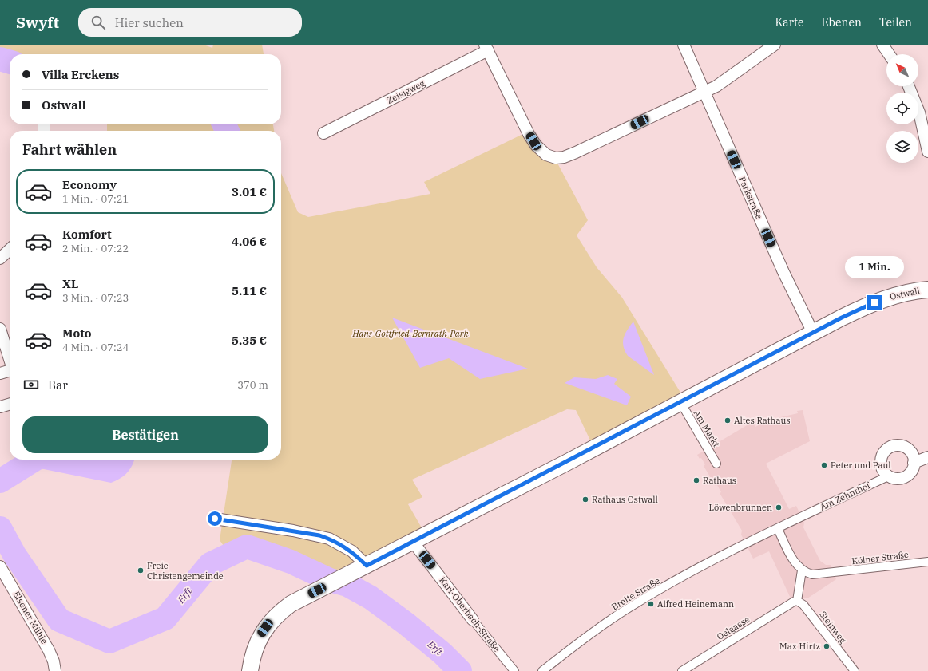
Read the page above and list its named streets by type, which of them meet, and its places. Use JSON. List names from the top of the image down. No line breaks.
{"streets":{"main road":["Ostwall"],"street":["Zeisigweg","Parkstraße","Am Markt","Am Zehnthof","Kölner Straße","Breite Straße","Karl-Oberbach-Straße","Elsener Mühle","Steinweg","Oelgasse"]},"crossings":[["Parkstraße","Ostwall"],["Ostwall","Am Markt"],["Ostwall","Karl-Oberbach-Straße"],["Am Zehnthof","Breite Straße"],["Steinweg","Oelgasse"]],"water":["Erft"],"parks":["Hans-Gottfried-Bernrath-Park"],"places":["Altes Rathaus","Peter und Paul","Rathaus","Rathaus Ostwall","Löwenbrunnen","Freie Christengemeinde","Alfred Heinemann","Max Hirtz"],"north":"top left","page":{"header":"Swyft","search":"Hier suchen","nav":["Karte","Ebenen","Teilen"],"banner":["Villa Erckens","Ostwall"],"heading":"Fahrt wählen","list":[{"name":"Economy","note":"1 Min. · 07:21","value":"3.01 €"},{"name":"Komfort","note":"2 Min. · 07:22","value":"4.06 €"},{"name":"XL","note":"3 Min. · 07:23","value":"5.11 €"},{"name":"Moto","note":"4 Min. · 07:24","value":"5.35 €"}],"bubble":"1 Min.","pay":["Bar","370 m"],"buttons":"Bestätigen"}}
